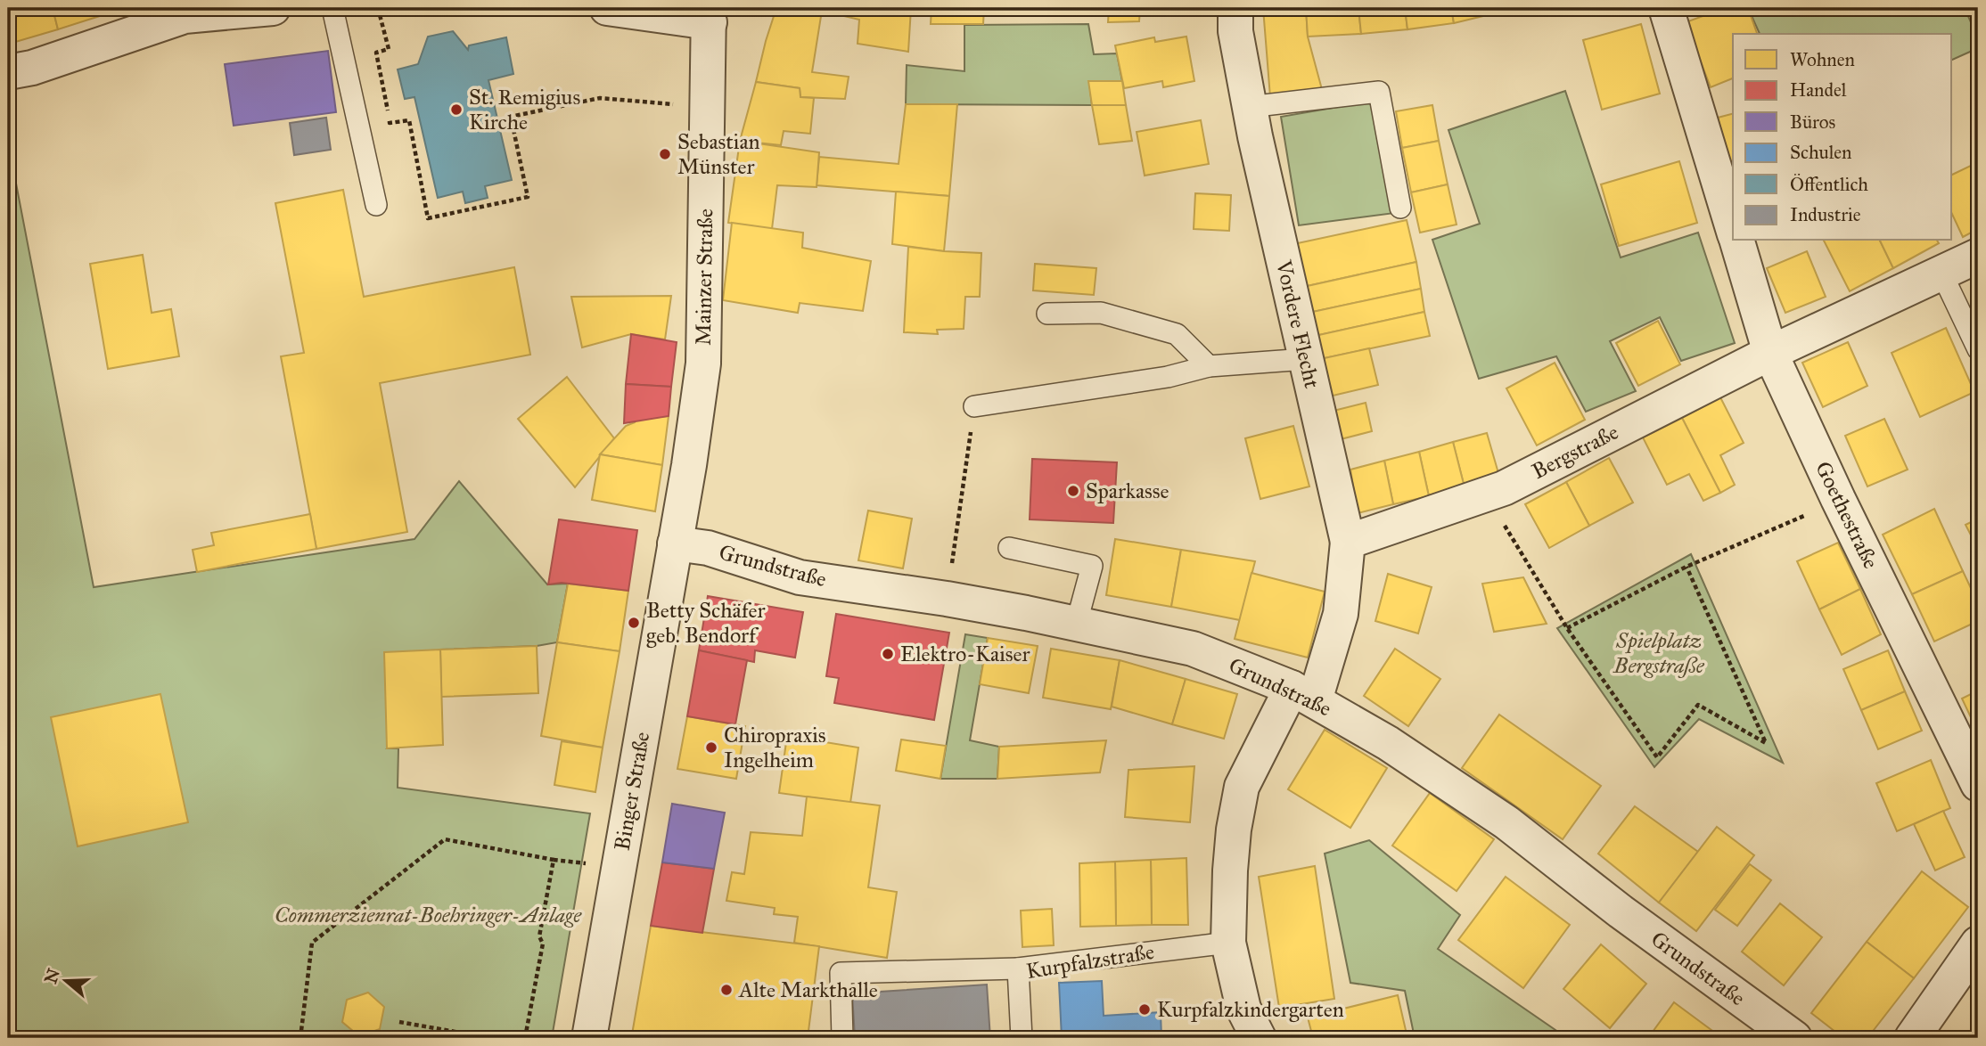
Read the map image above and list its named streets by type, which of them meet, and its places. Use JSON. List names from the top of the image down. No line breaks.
{"streets":{"street":["Mainzer Straße","Vordere Flecht","Bergstraße","Goethestraße","Grundstraße","Binger Straße"],"lane":["Kurpfalzstraße"]},"crossings":[["Mainzer Straße","Grundstraße"],["Mainzer Straße","Binger Straße"],["Vordere Flecht","Bergstraße"],["Bergstraße","Goethestraße"],["Grundstraße","Binger Straße"]],"parks":["Spielplatz Bergstraße","Commerzienrat-Boehringer-Anlage"],"places":["St. Remigius Kirche","Sebastian Münster","Sparkasse","Betty Schäfer geb. Bendorf","Elektro-Kaiser","Chiropraxis Ingelheim","Alte Markthalle","Kurpfalzkindergarten"],"legend":["Wohnen","Handel","Büros","Schulen","Öffentlich","Industrie"],"north":"left"}
